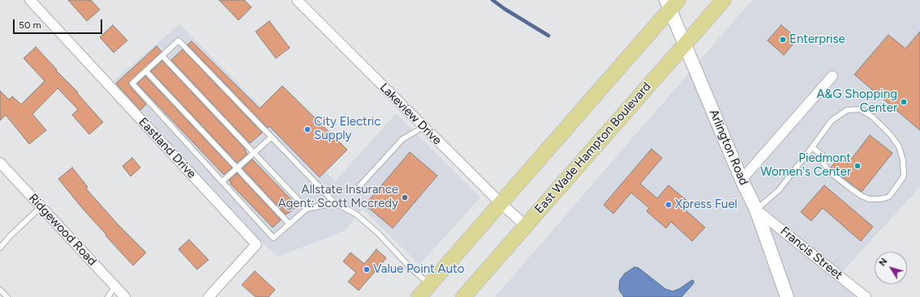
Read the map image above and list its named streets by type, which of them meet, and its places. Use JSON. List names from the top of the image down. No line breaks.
{"streets":{"main road":["Arlington Road","East Wade Hampton Boulevard"],"street":["Lakeview Drive","Eastland Drive","Ridgewood Road","Francis Street"]},"crossings":[["Lakeview Drive","East Wade Hampton Boulevard"],["Arlington Road","East Wade Hampton Boulevard"],["Arlington Road","Francis Street"]],"places":["Enterprise","A&G Shopping Center","City Electric Supply","Piedmont Women's Center","Allstate Insurance Agent: Scott Mccredy","Xpress Fuel","Value Point Auto"],"scale_bar":"50 m","north":"top left"}
